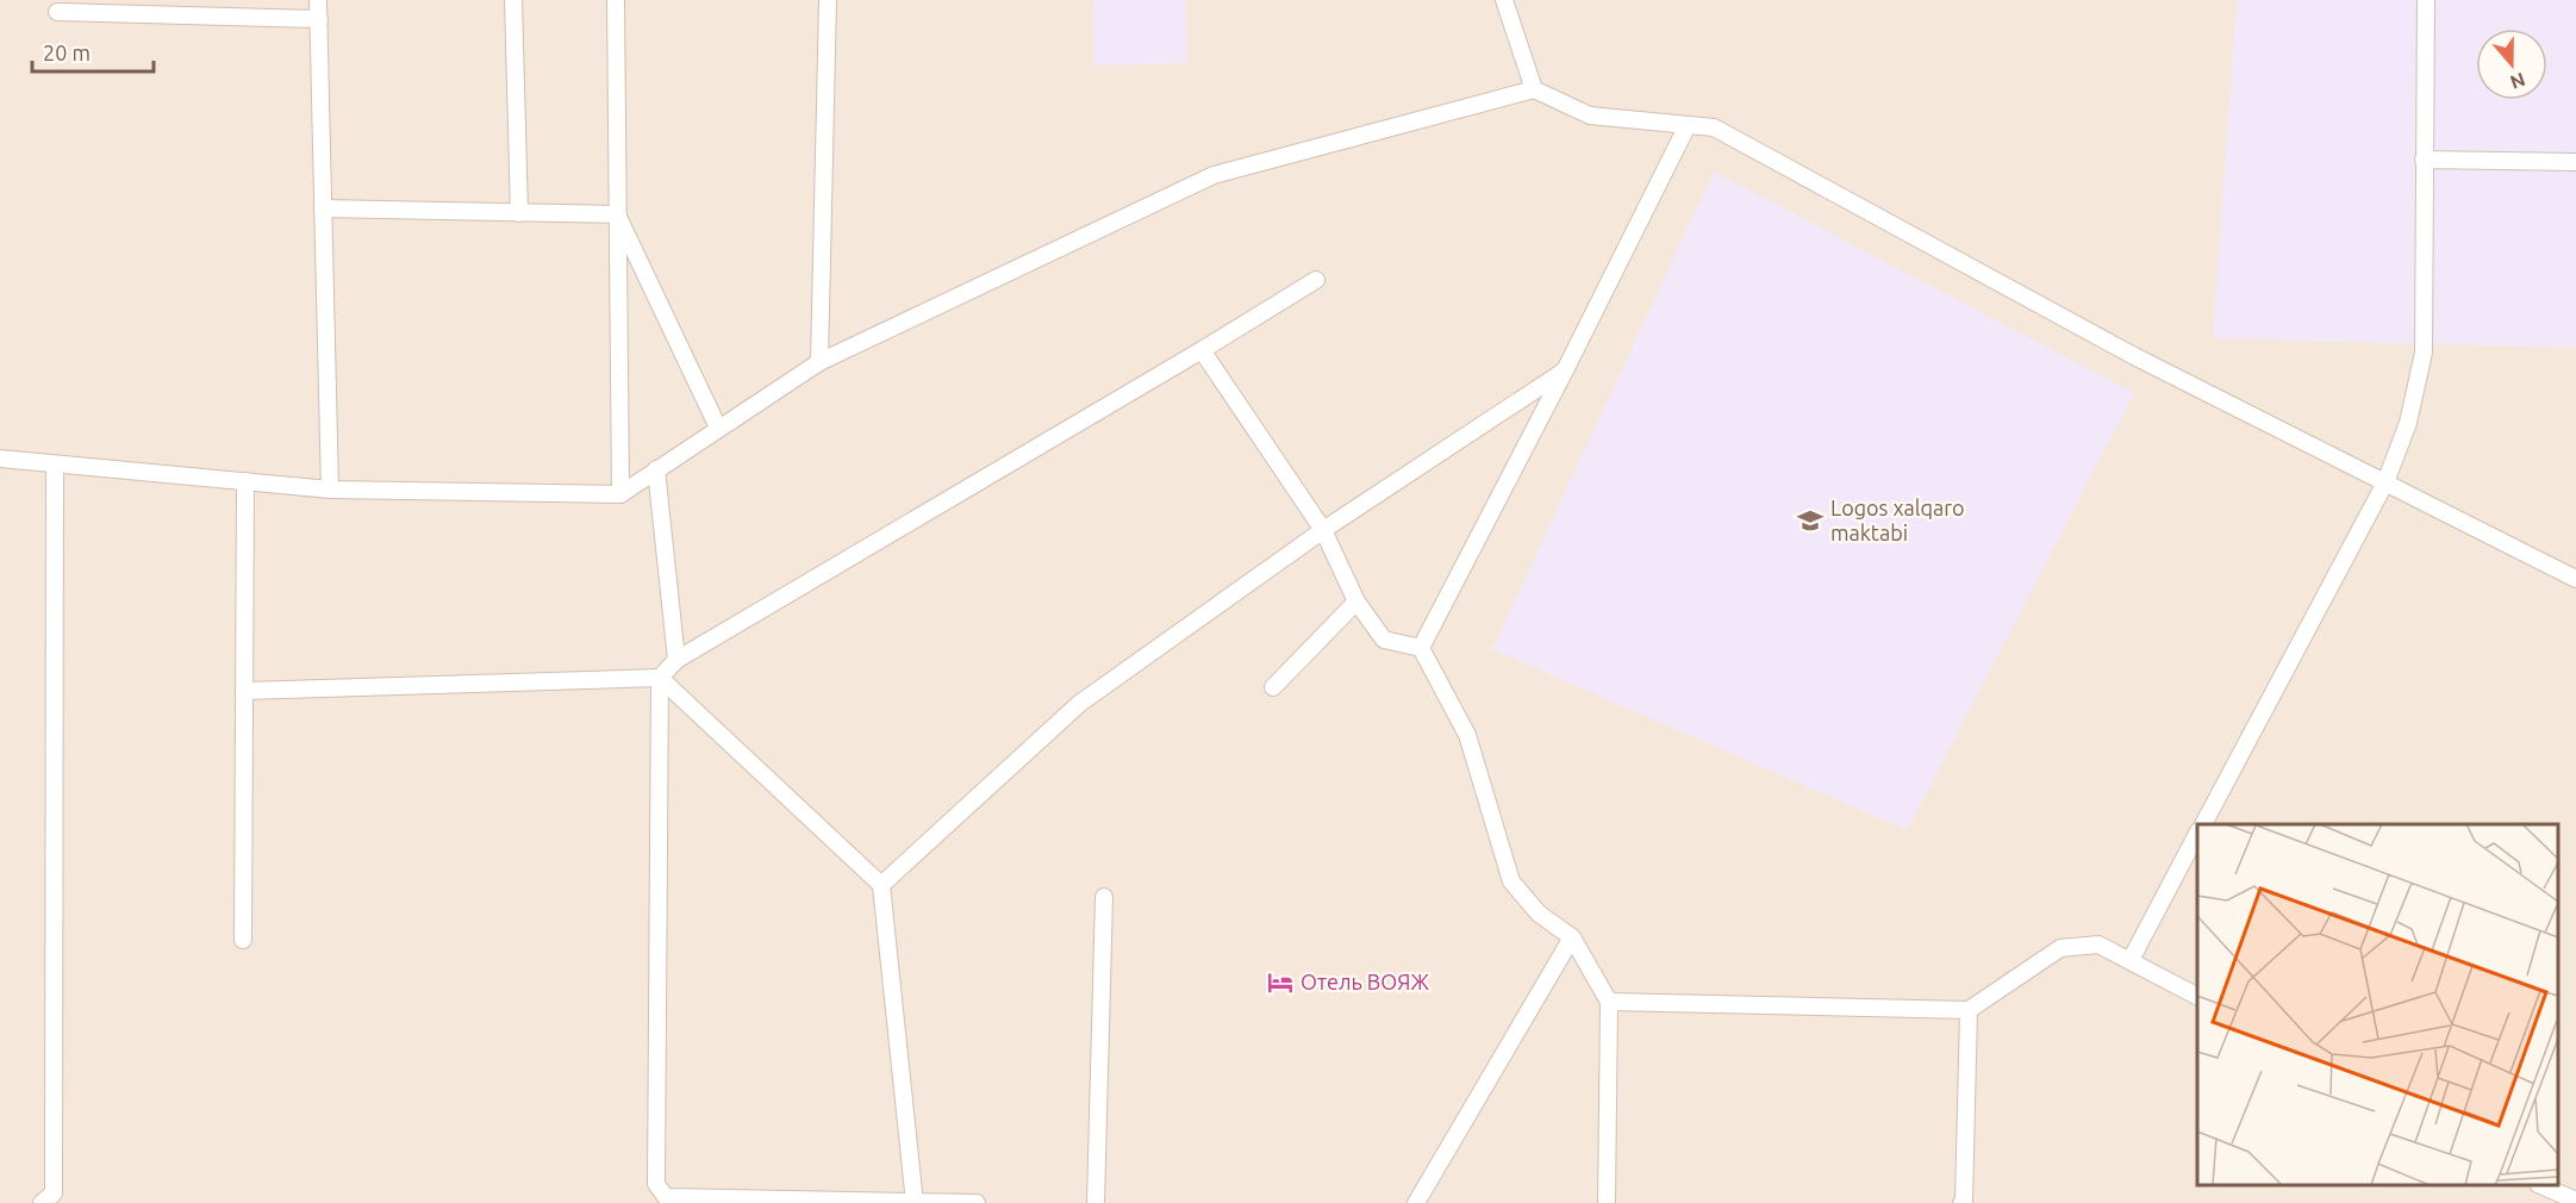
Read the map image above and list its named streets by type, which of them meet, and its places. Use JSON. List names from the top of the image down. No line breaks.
{"places":{"school or university":["Logos xalqaro maktabi"],"hotel":["Отель ВОЯЖ"]},"scale_bar":"20 m","north":"bottom"}
